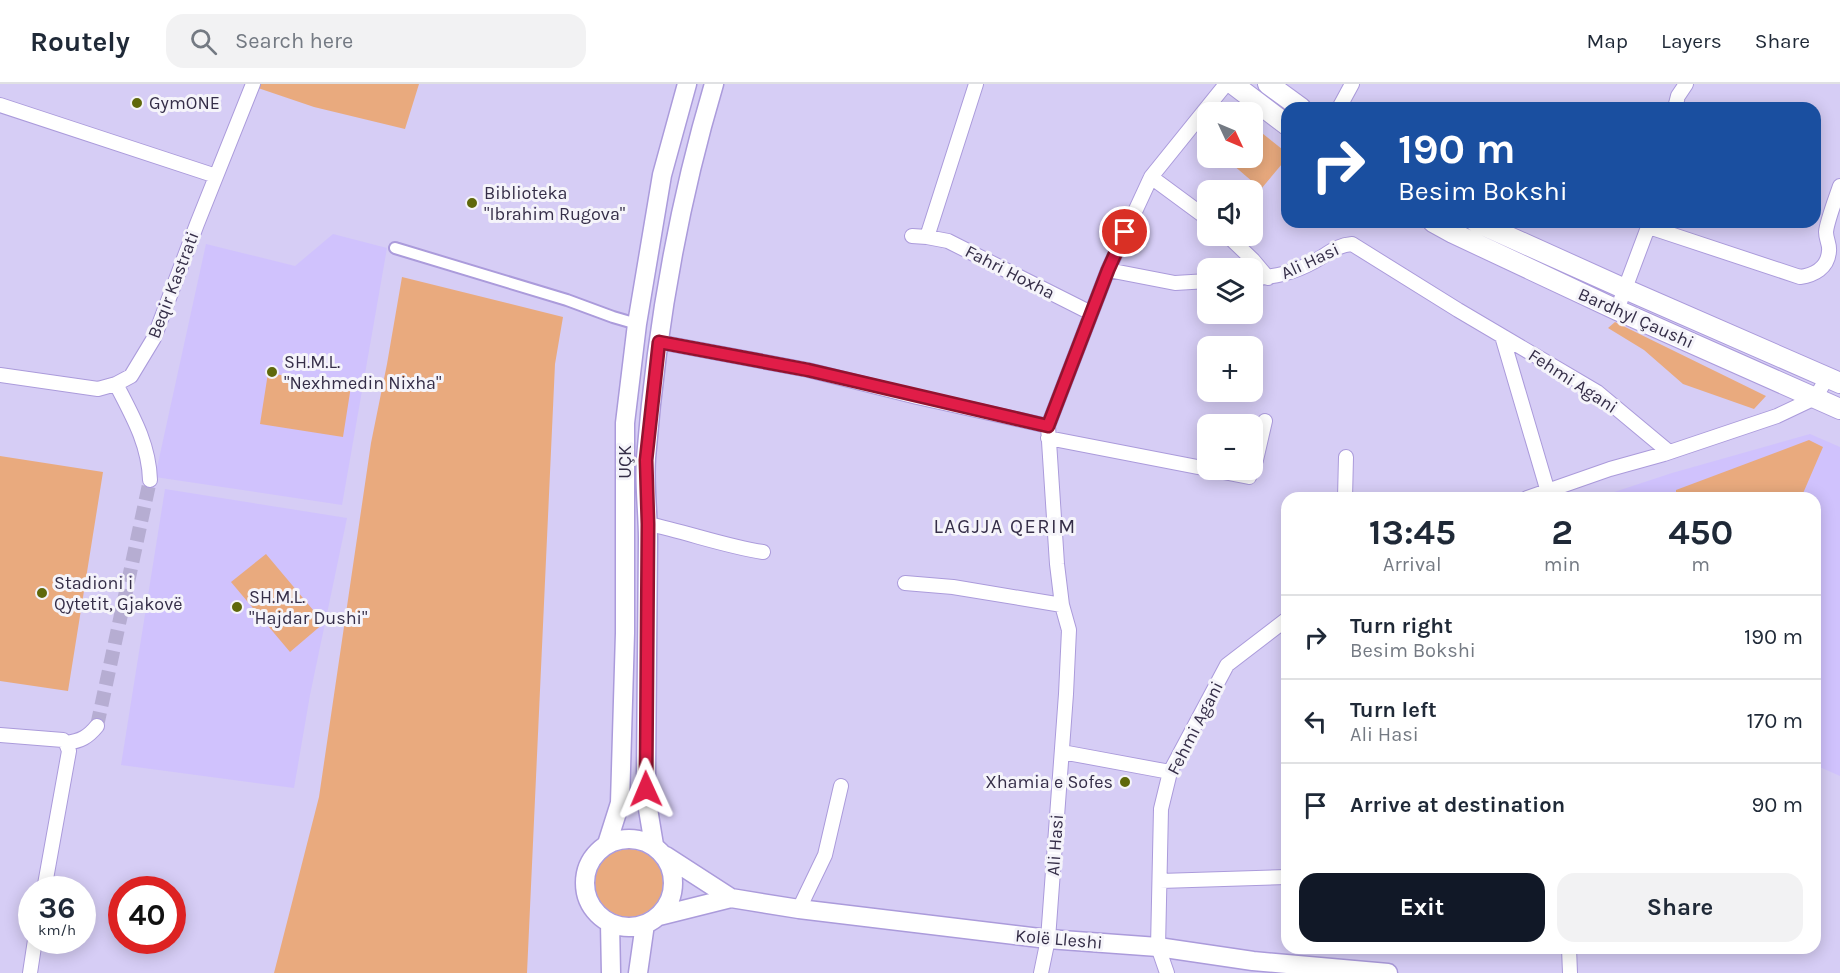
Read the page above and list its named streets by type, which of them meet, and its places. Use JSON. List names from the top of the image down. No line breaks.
{"streets":{"main road":["Bardhyl Çaushi"],"street":["Ali Hasi","Fahri Hoxha","Beqir Kastrati","Fehmi Agani","UÇK","Kolë Lleshi"]},"crossings":[["Ali Hasi","Fahri Hoxha"],["Ali Hasi","Fehmi Agani"],["Ali Hasi","Kolë Lleshi"],["Fehmi Agani","Kolë Lleshi"]],"districts":["LAGJJA QERIM"],"places":["GymONE","Biblioteka \"Ibrahim Rugova\"","SH.M.L. \"Nexhmedin Nixha\"","Stadioni i Qytetit, Gjakovë","SH.M.L. \"Hajdar Dushi\"","Xhamia e Sofes"],"north":"bottom right","page":{"header":"Routely","search":"Search here","nav":["Map","Layers","Share"],"map_buttons":["+","−"],"turn":["190 m","Besim Bokshi"],"eta":["13:45","Arrival","2","min","450","m"],"list":[{"name":"Turn right","note":"Besim Bokshi","value":"190 m"},{"name":"Turn left","note":"Ali Hasi","value":"170 m"},{"name":"Arrive at destination","value":"90 m"}],"buttons":["Exit","Share"],"speed":"36 km/h","limit":"40"}}
